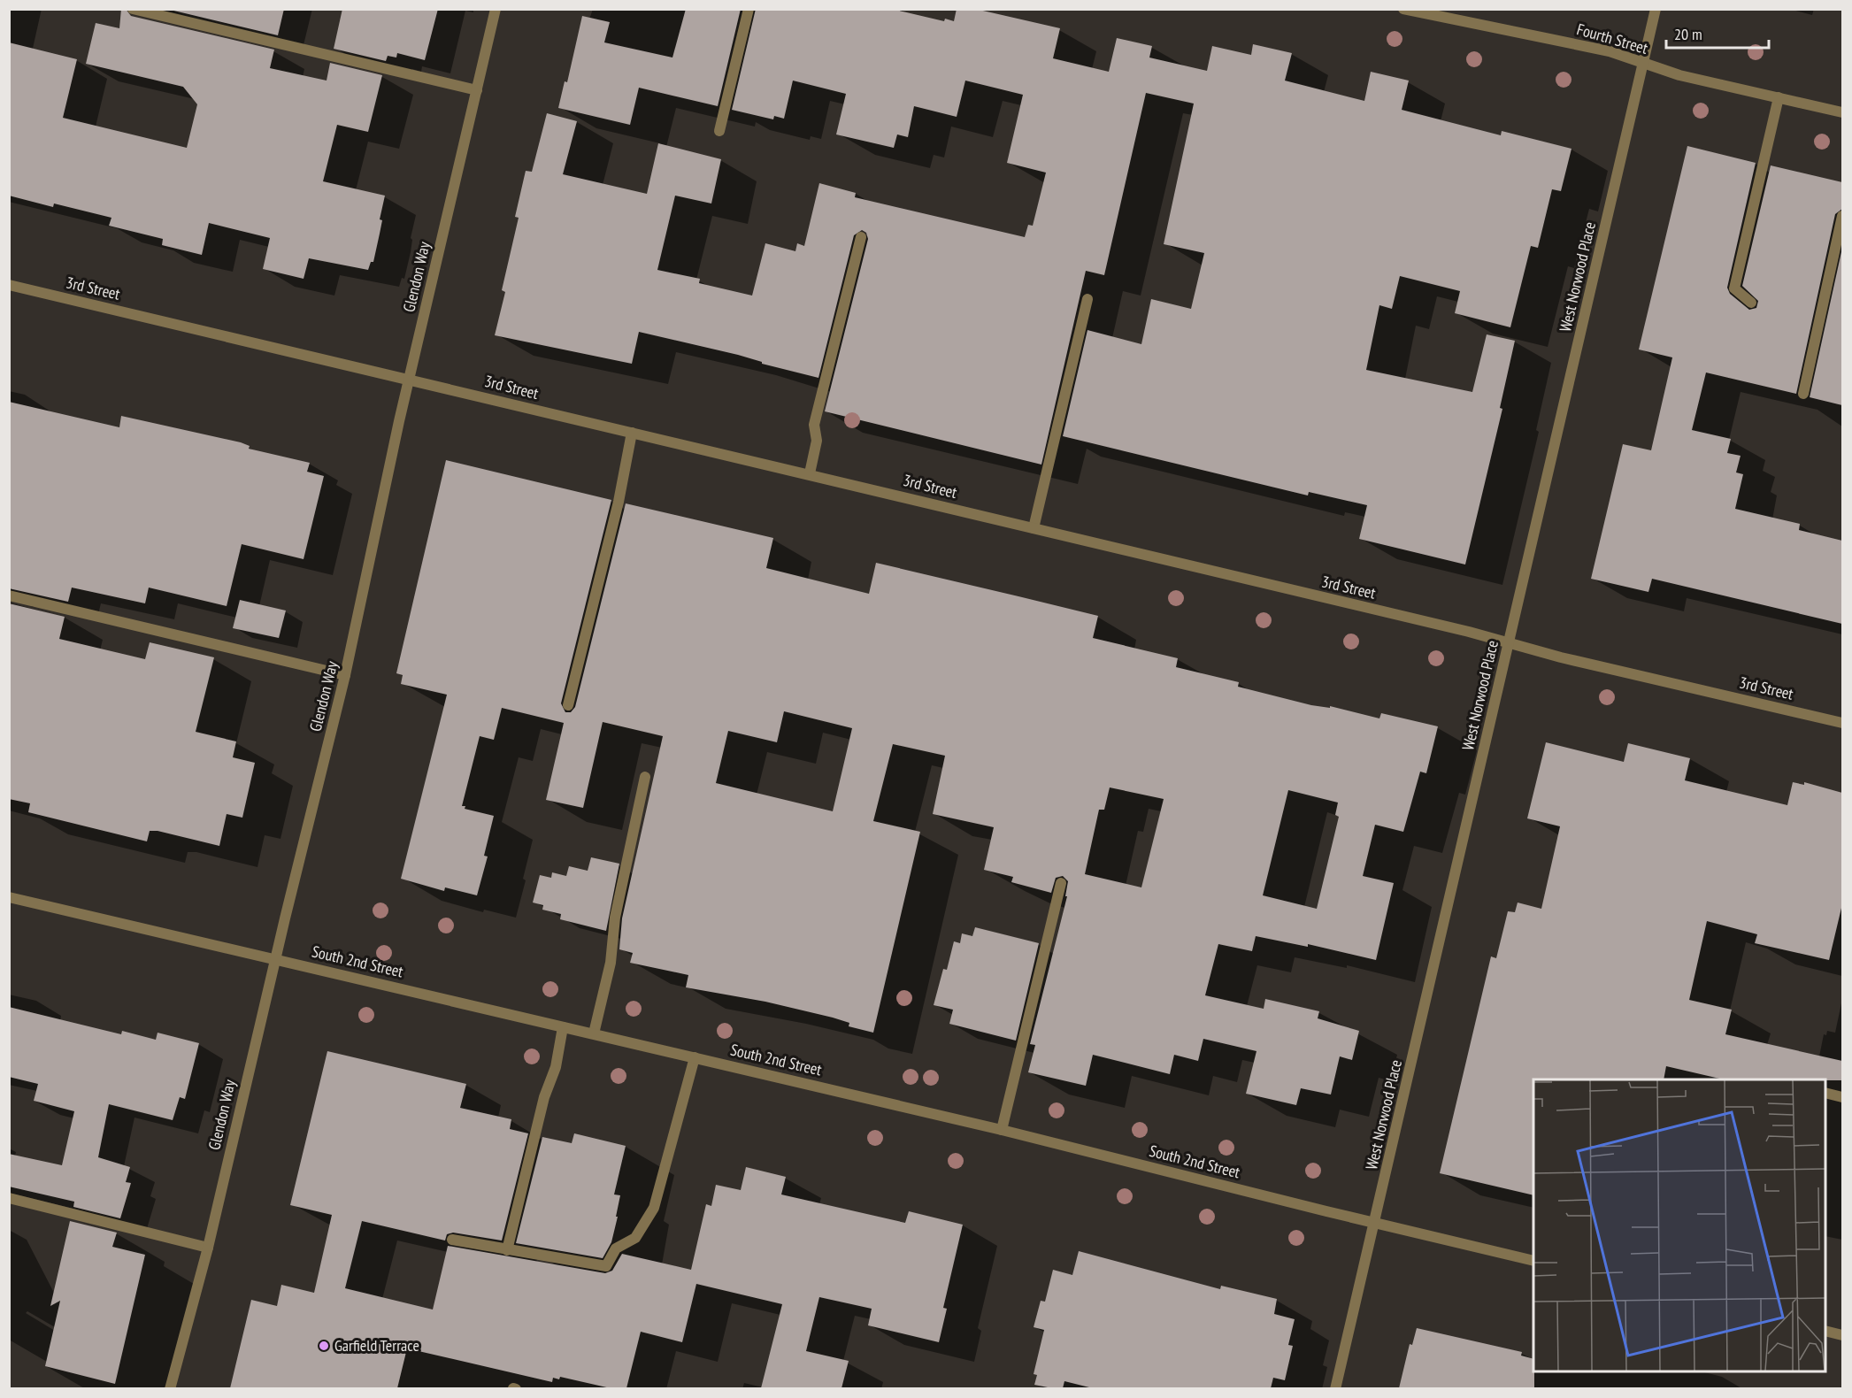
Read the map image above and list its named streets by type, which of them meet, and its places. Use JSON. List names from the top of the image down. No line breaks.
{"streets":{"street":["Fourth Street","Glendon Way","West Norwood Place","3rd Street","South 2nd Street"]},"crossings":[["Fourth Street","West Norwood Place"],["Glendon Way","3rd Street"],["Glendon Way","South 2nd Street"],["West Norwood Place","3rd Street"],["West Norwood Place","South 2nd Street"]],"places":["Garfield Terrace"],"scale_bar":"20 m"}
